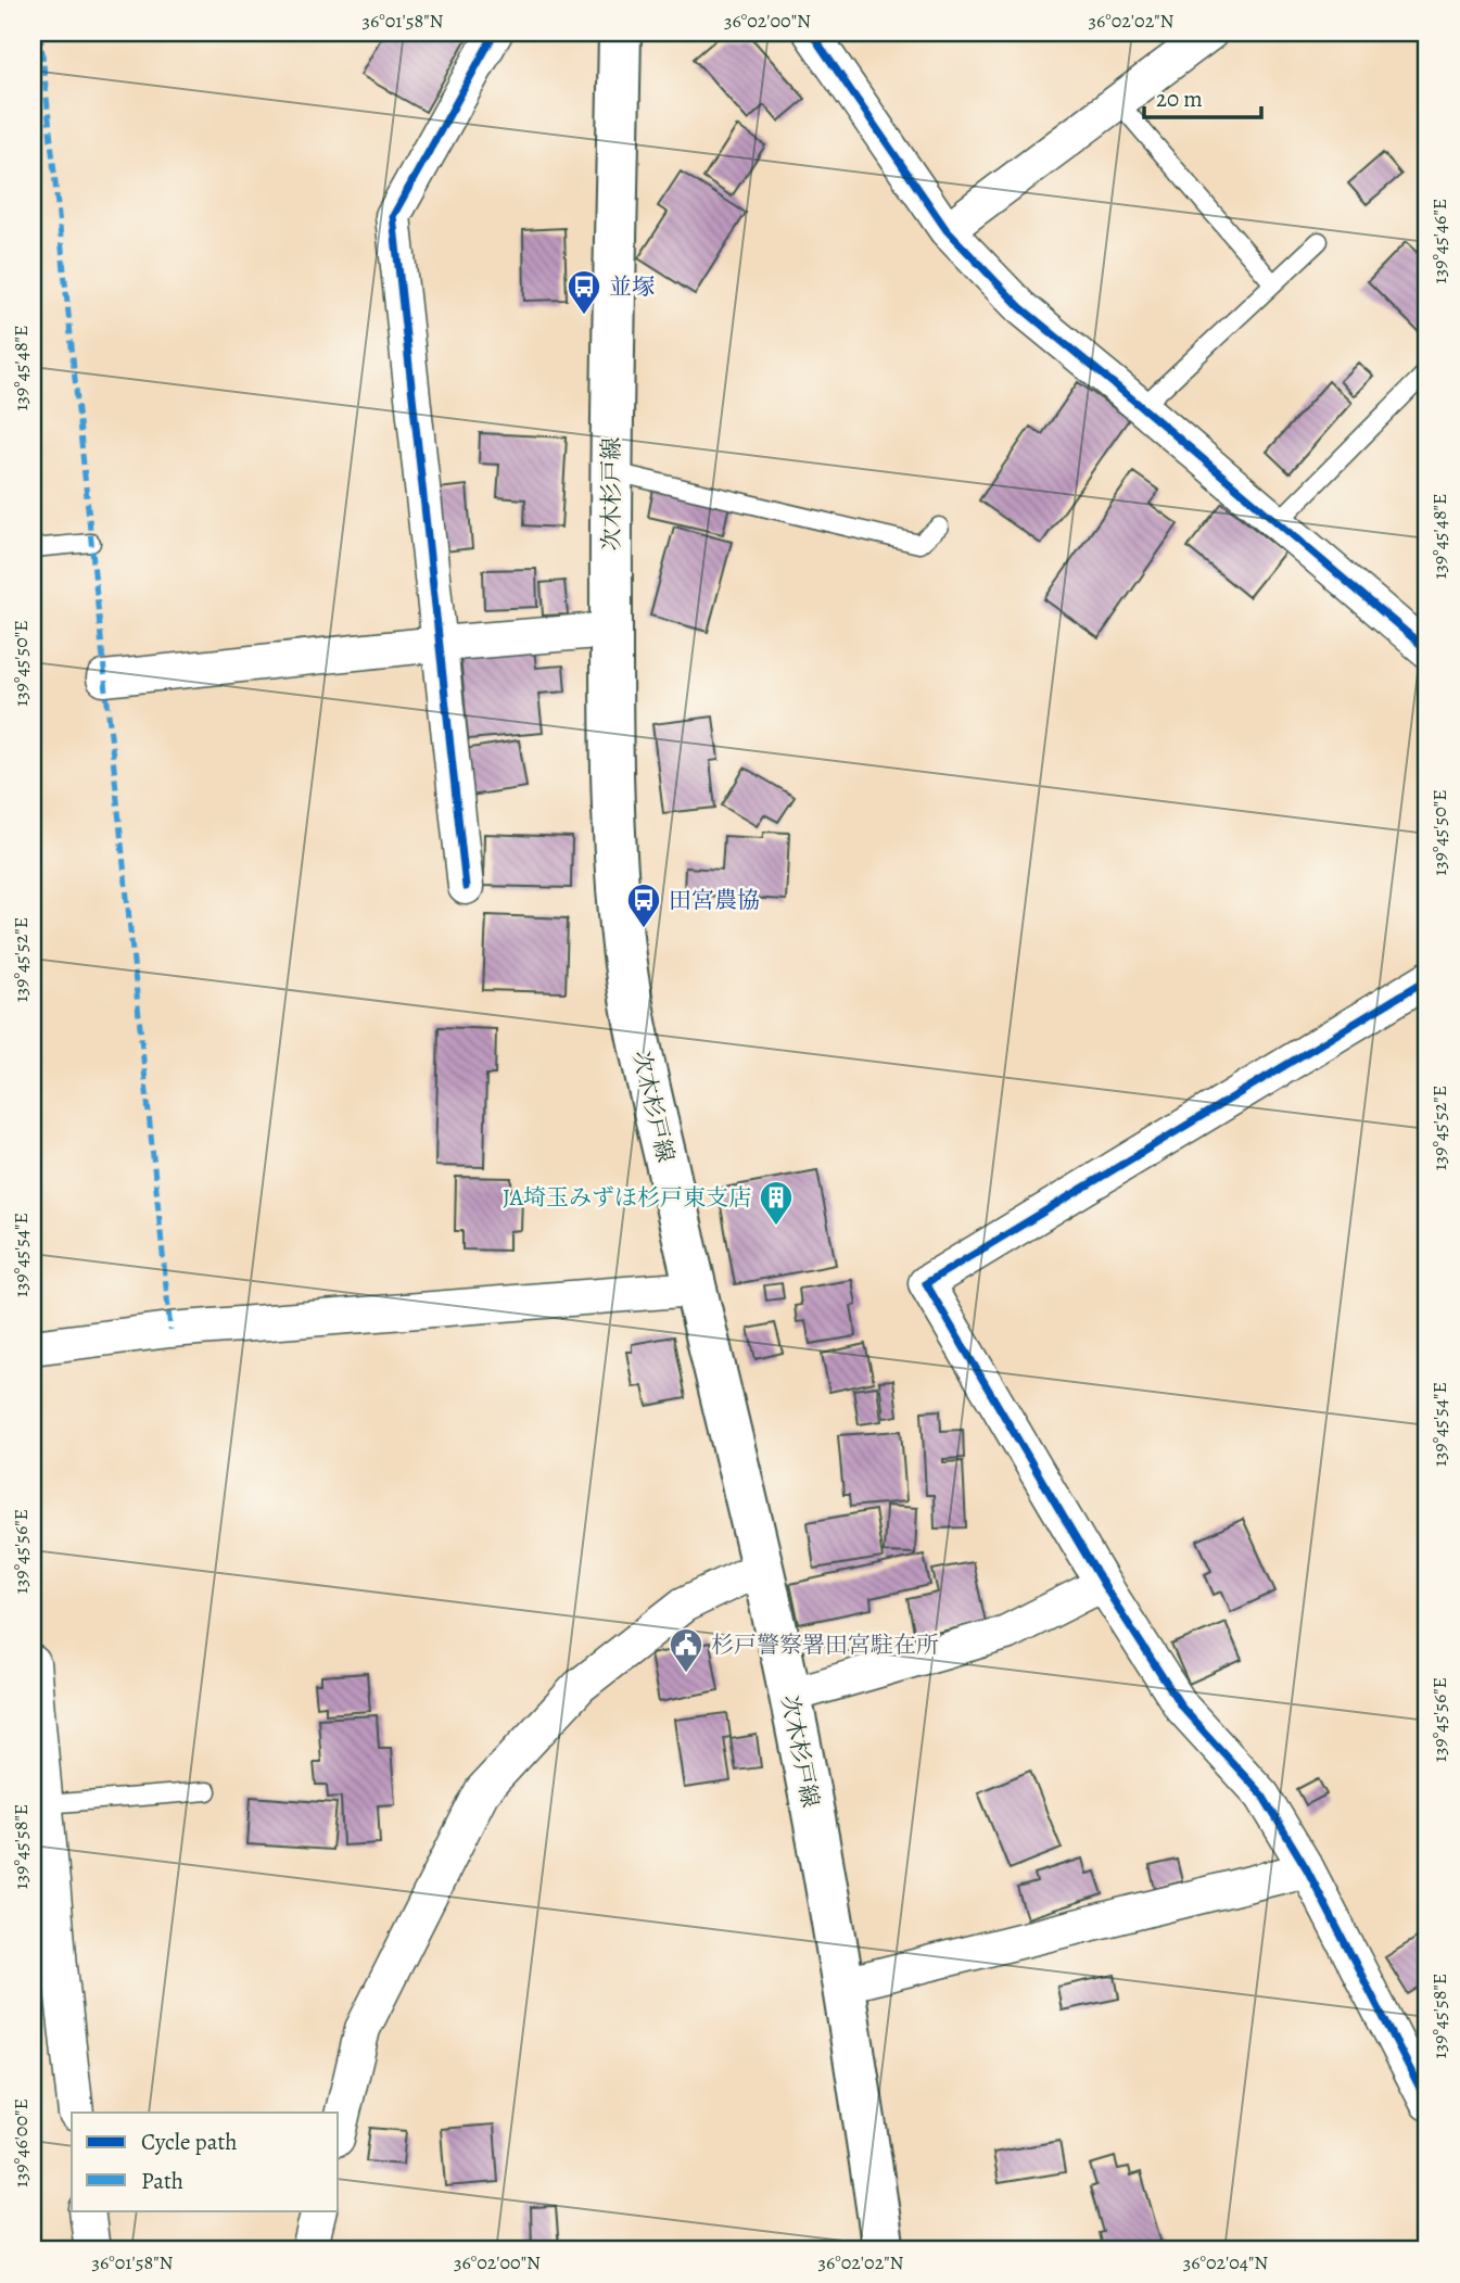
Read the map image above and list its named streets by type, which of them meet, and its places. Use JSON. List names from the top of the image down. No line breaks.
{"streets":{"main road":["次木杉戸線"]},"places":{"bus stop":["並塚","田宮農協"],"building":["JA埼玉みずほ杉戸東支店"],"public building":["杉戸警察署田宮駐在所"]},"legend":["Cycle path","Path"],"scale_bar":"20 m","coordinates":["36°01'58\"N","36°02'00\"N","36°02'02\"N","139°45'46\"E","139°45'48\"E","139°45'50\"E","139°45'52\"E","139°45'54\"E","139°45'56\"E","139°45'58\"E","139°46'00\"E","36°02'04\"N"]}
